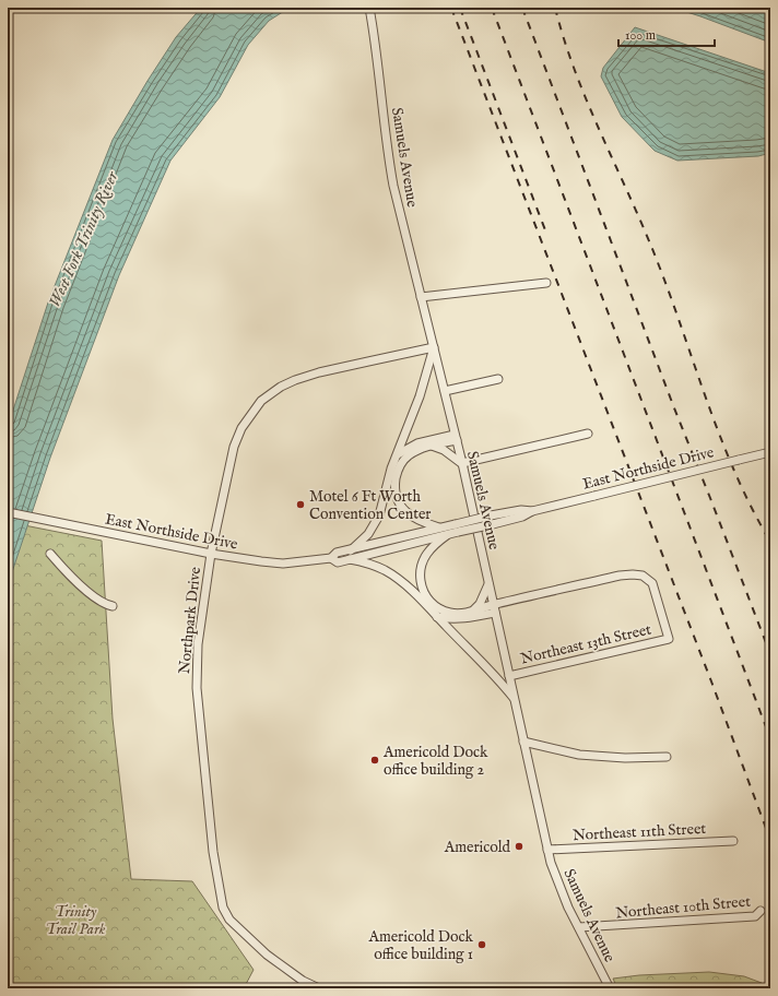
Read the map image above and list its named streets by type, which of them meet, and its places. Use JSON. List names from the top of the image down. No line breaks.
{"streets":{"street":["Samuels Avenue","East Northside Drive","Northpark Drive","Northeast 13th Street","Northeast 11th Street","Northeast 10th Street"]},"crossings":[["Samuels Avenue","Northpark Drive"],["Samuels Avenue","Northeast 13th Street"],["Samuels Avenue","Northeast 11th Street"],["Samuels Avenue","Northeast 10th Street"],["East Northside Drive","Northpark Drive"]],"water":["West Fork Trinity River"],"parks":["Trinity Trail Park"],"places":["Motel 6 Ft Worth Convention Center","Americold Dock office building 2","Americold","Americold Dock office building 1"],"scale_bar":"100 m"}
